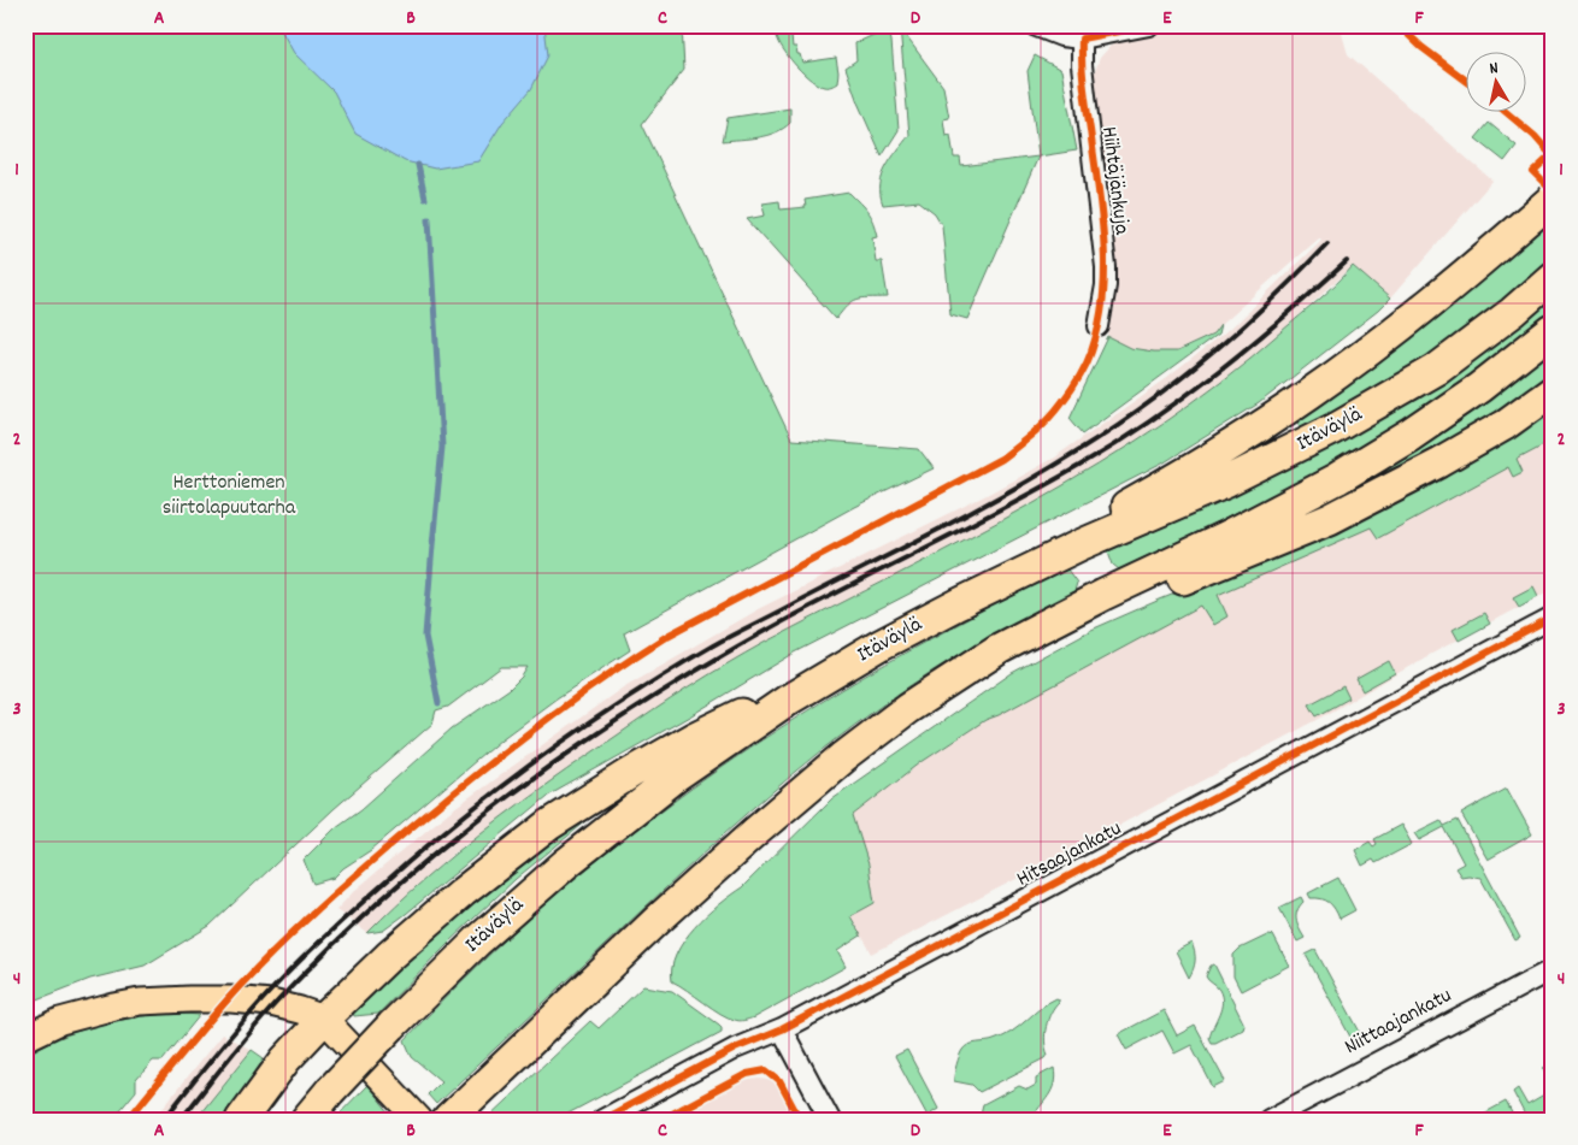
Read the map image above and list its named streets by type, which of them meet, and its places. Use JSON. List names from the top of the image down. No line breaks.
{"streets":{"highway":["Itäväylä"],"street":["Hiihtäjänkuja","Hitsaajankatu","Niittaajankatu"]},"parks":["Herttoniemen siirtolapuutarha"],"north":"top","grid":{"columns":["A","B","C","D","E","F"],"rows":["1","2","3","4"]}}
